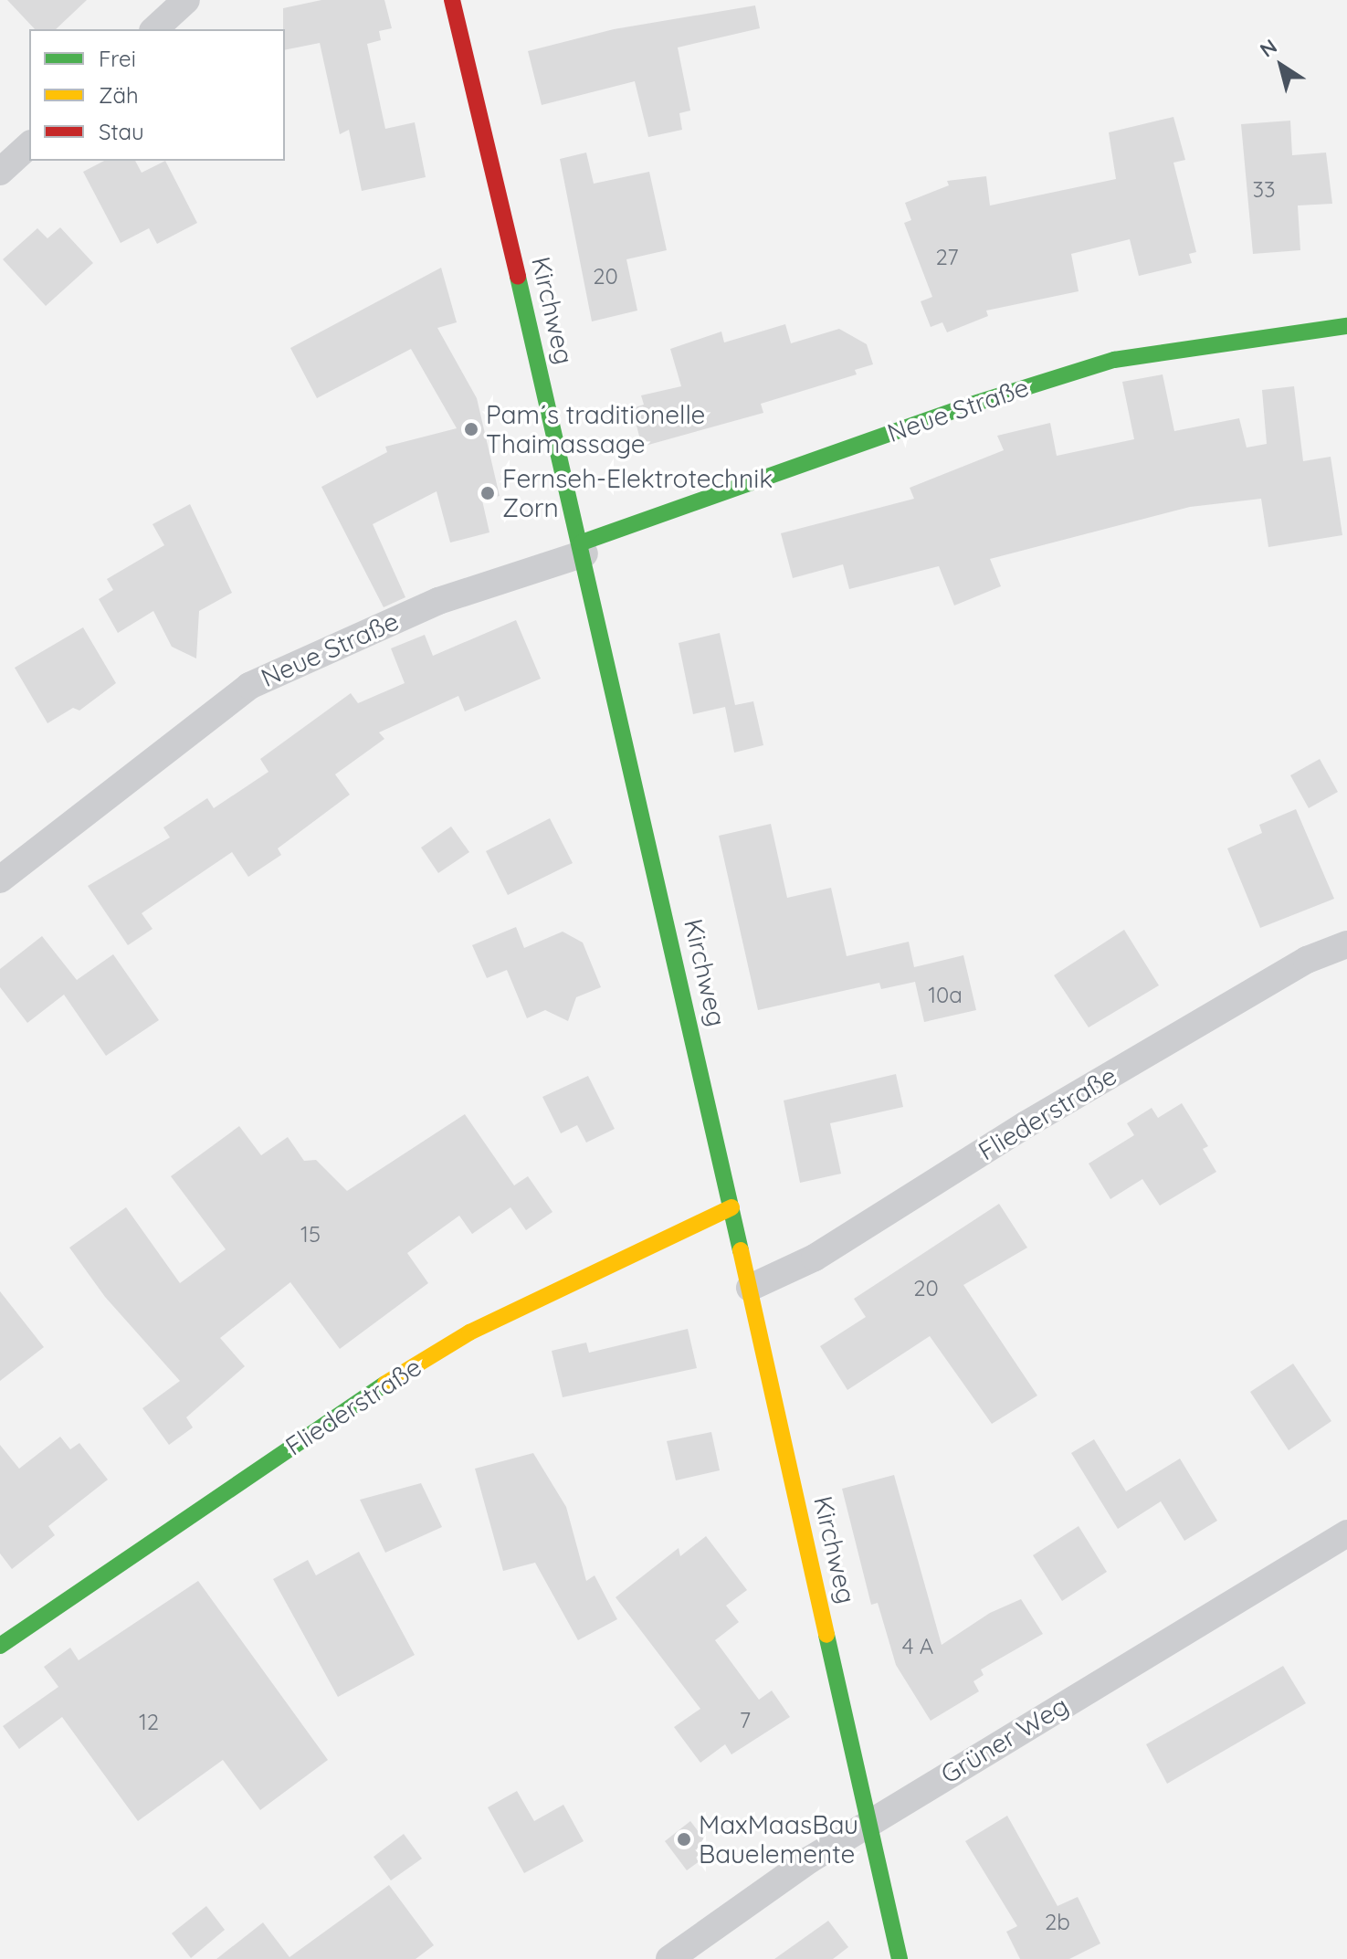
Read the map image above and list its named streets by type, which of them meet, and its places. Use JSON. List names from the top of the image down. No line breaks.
{"streets":{"street":["Kirchweg","Neue Straße","Fliederstraße","Grüner Weg"]},"crossings":[["Kirchweg","Neue Straße"],["Kirchweg","Fliederstraße"],["Kirchweg","Grüner Weg"]],"places":["Pam´s traditionelle Thaimassage","Fernseh-Elektrotechnik Zorn","MaxMaasBau Bauelemente"],"house_numbers":["33","27","20","10a","15","20","4 A","7","12","2b"],"legend":["Frei","Zäh","Stau"],"north":"top left"}
